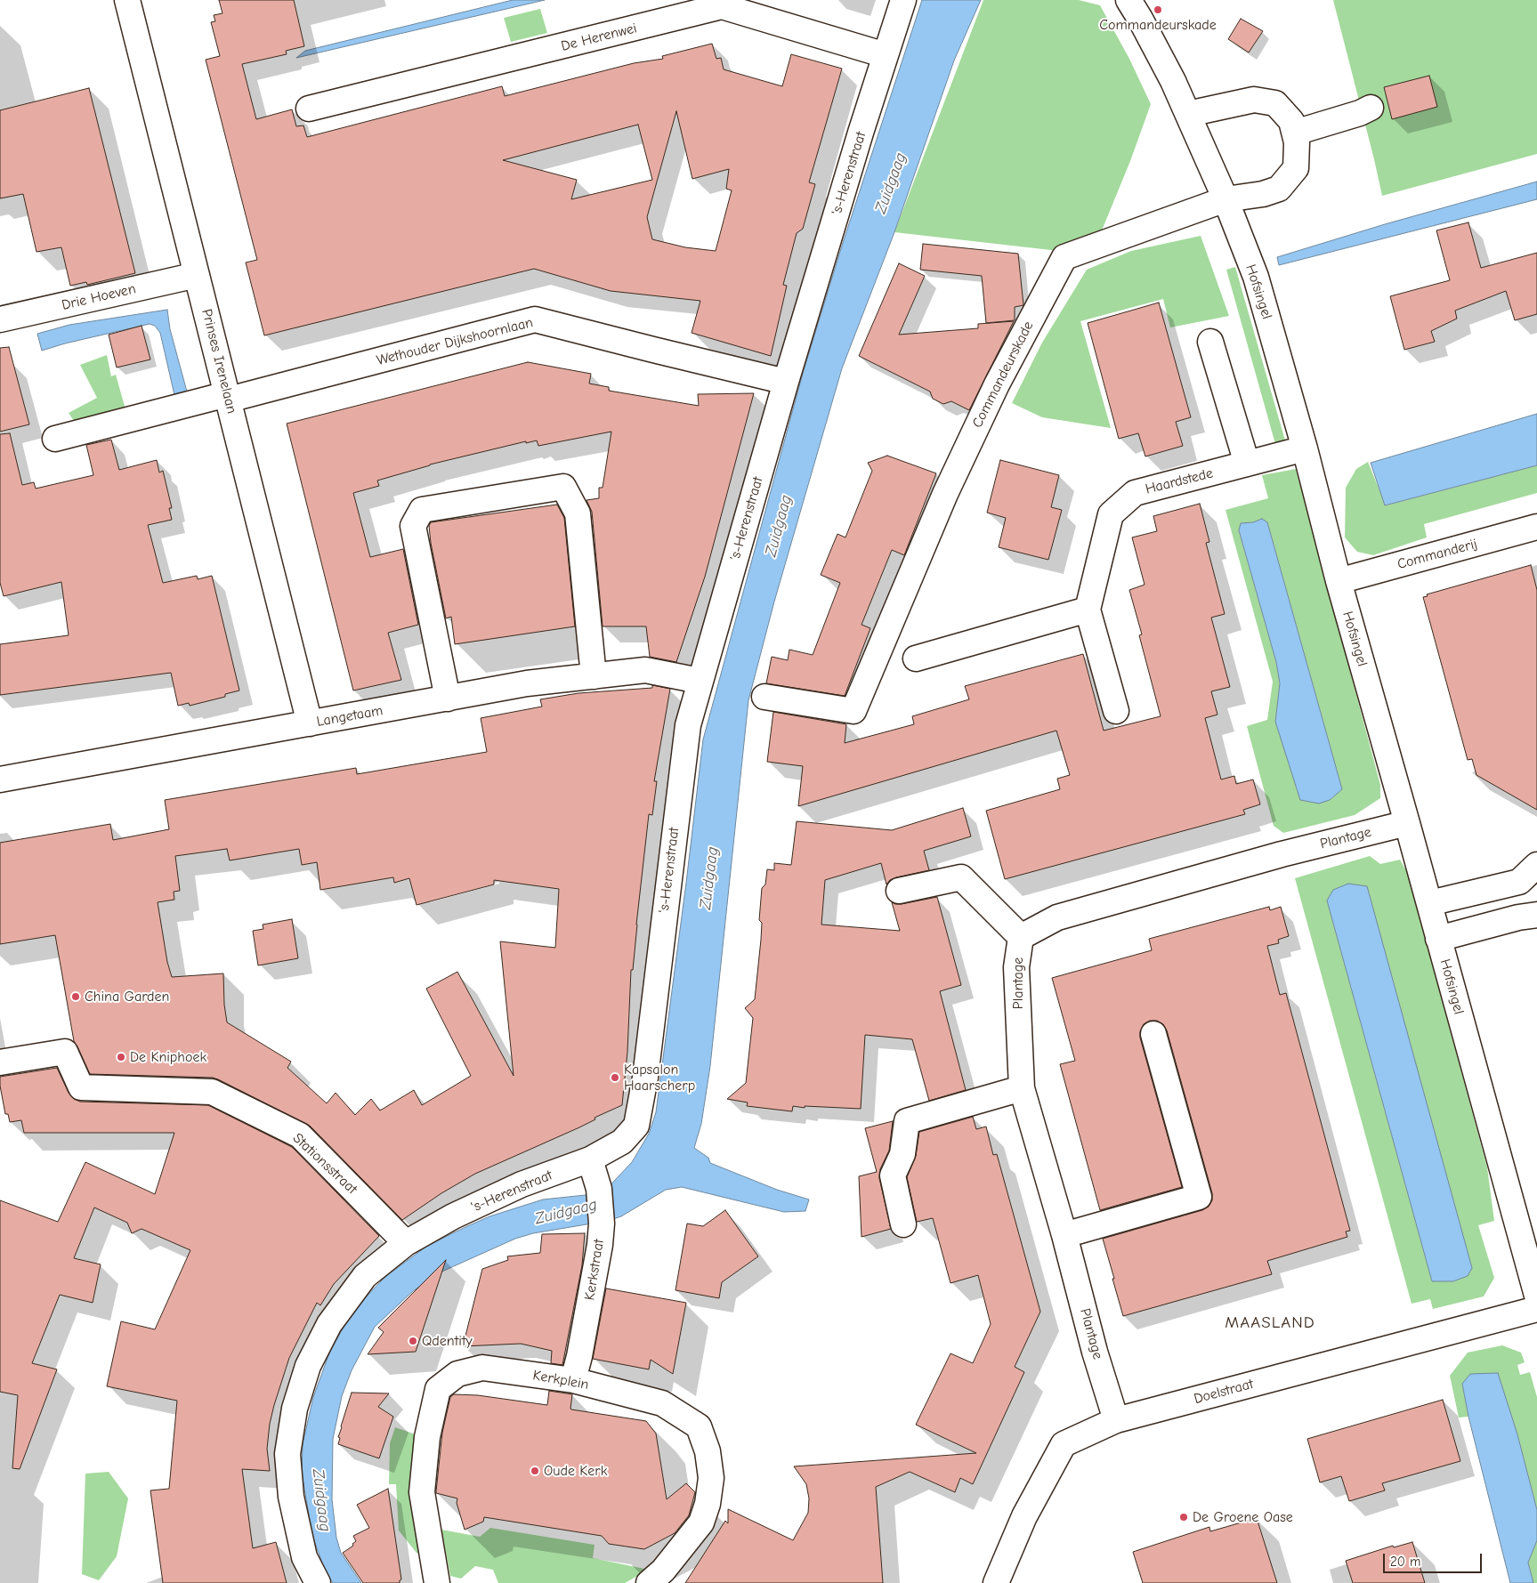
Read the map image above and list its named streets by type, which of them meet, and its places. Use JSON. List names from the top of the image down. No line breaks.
{"streets":{"street":["De Herenwei","'s-Herenstraat","Hofsingel","Drie Hoeven","Wethouder Dijkshoornlaan","Prinses Irenelaan","Commandeurskade","Haardstede","Commanderij","Langetaam","Plantage","Stationsstraat","Kerkstraat","Kerkplein","Doelstraat"]},"crossings":[["De Herenwei","'s-Herenstraat"],["'s-Herenstraat","Wethouder Dijkshoornlaan"],["'s-Herenstraat","Langetaam"],["'s-Herenstraat","Stationsstraat"],["'s-Herenstraat","Kerkstraat"],["Hofsingel","Commandeurskade"],["Hofsingel","Haardstede"],["Hofsingel","Commanderij"],["Hofsingel","Plantage"],["Drie Hoeven","Prinses Irenelaan"],["Wethouder Dijkshoornlaan","Prinses Irenelaan"],["Prinses Irenelaan","Langetaam"],["Plantage","Doelstraat"],["Kerkstraat","Kerkplein"]],"districts":["MAASLAND"],"water":["Zuidgaag"],"places":["Commandeurskade","China Garden","De Kniphoek","Kapsalon Haarscherp","Qdentity","Oude Kerk","De Groene Oase"],"scale_bar":"20 m"}
